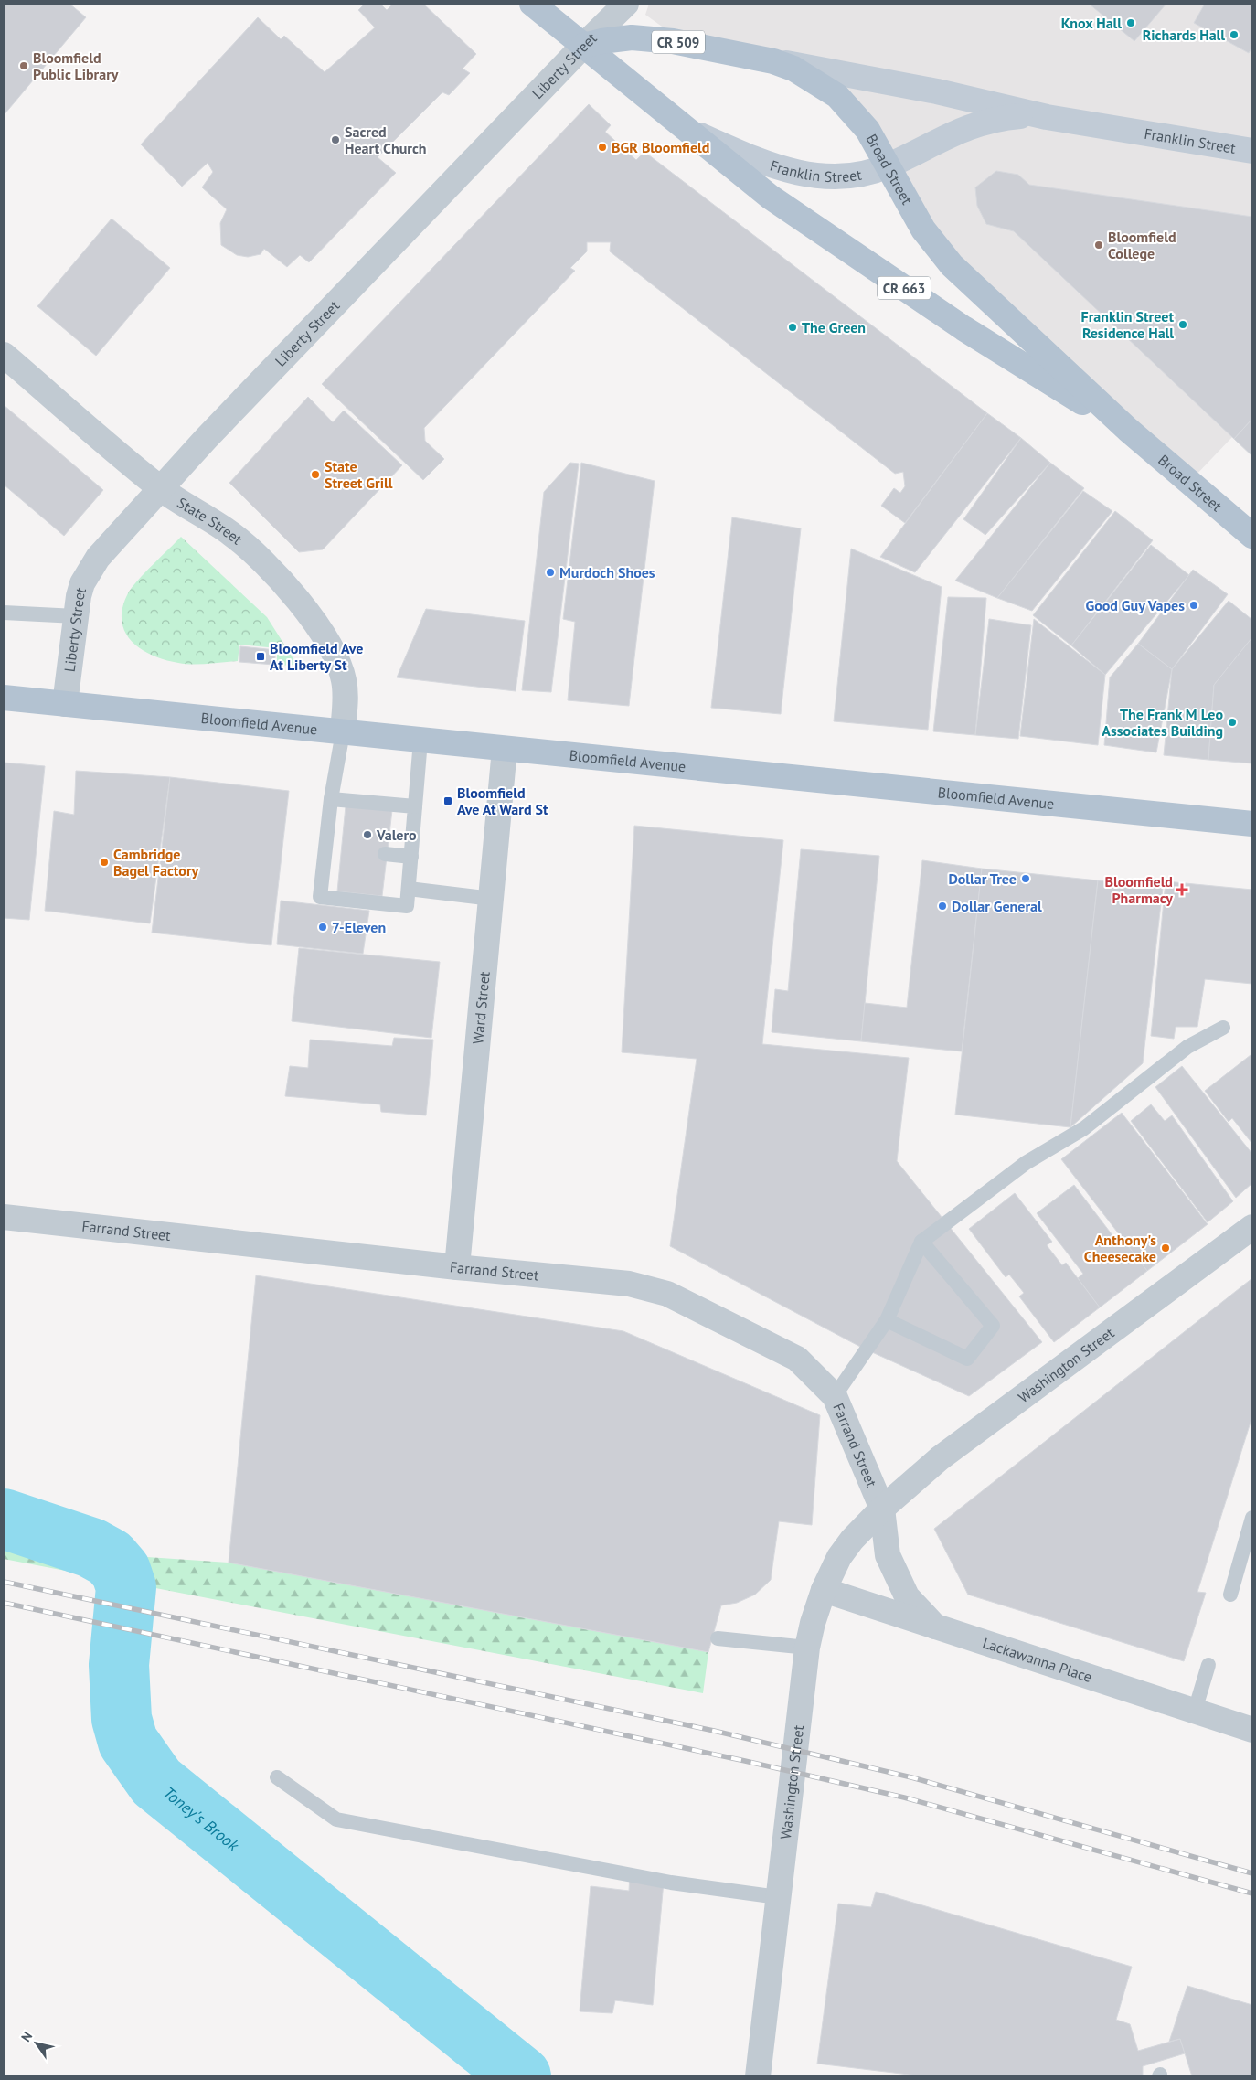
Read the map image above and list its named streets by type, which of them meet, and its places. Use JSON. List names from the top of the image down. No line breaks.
{"streets":{"main road":["CR 509","Franklin Street","Broad Street","CR 663","Bloomfield Avenue"],"street":["Liberty Street","State Street","Ward Street","Farrand Street","Washington Street","Lackawanna Place"]},"crossings":[["Liberty Street","Broad Street"],["Liberty Street","State Street"],["Liberty Street","Bloomfield Avenue"],["Franklin Street","Broad Street"],["State Street","Bloomfield Avenue"],["Bloomfield Avenue","Ward Street"],["Ward Street","Farrand Street"],["Farrand Street","Washington Street"],["Washington Street","Lackawanna Place"]],"water":["Toney's Brook"],"places":{"other":["Knox Hall","Richards Hall","Bloomfield Public Library","Sacred Heart Church","BGR Bloomfield","Bloomfield College","Franklin Street Residence Hall","The Green","State Street Grill","Murdoch Shoes","Good Guy Vapes","The Frank M Leo Associates Building","Valero","Cambridge Bagel Factory","Dollar Tree","Dollar General","7-Eleven","Anthony's Cheesecake"],"transit":["Bloomfield Ave At Liberty St","Bloomfield Ave At Ward St"],"health":["Bloomfield Pharmacy"]},"north":"top left"}
